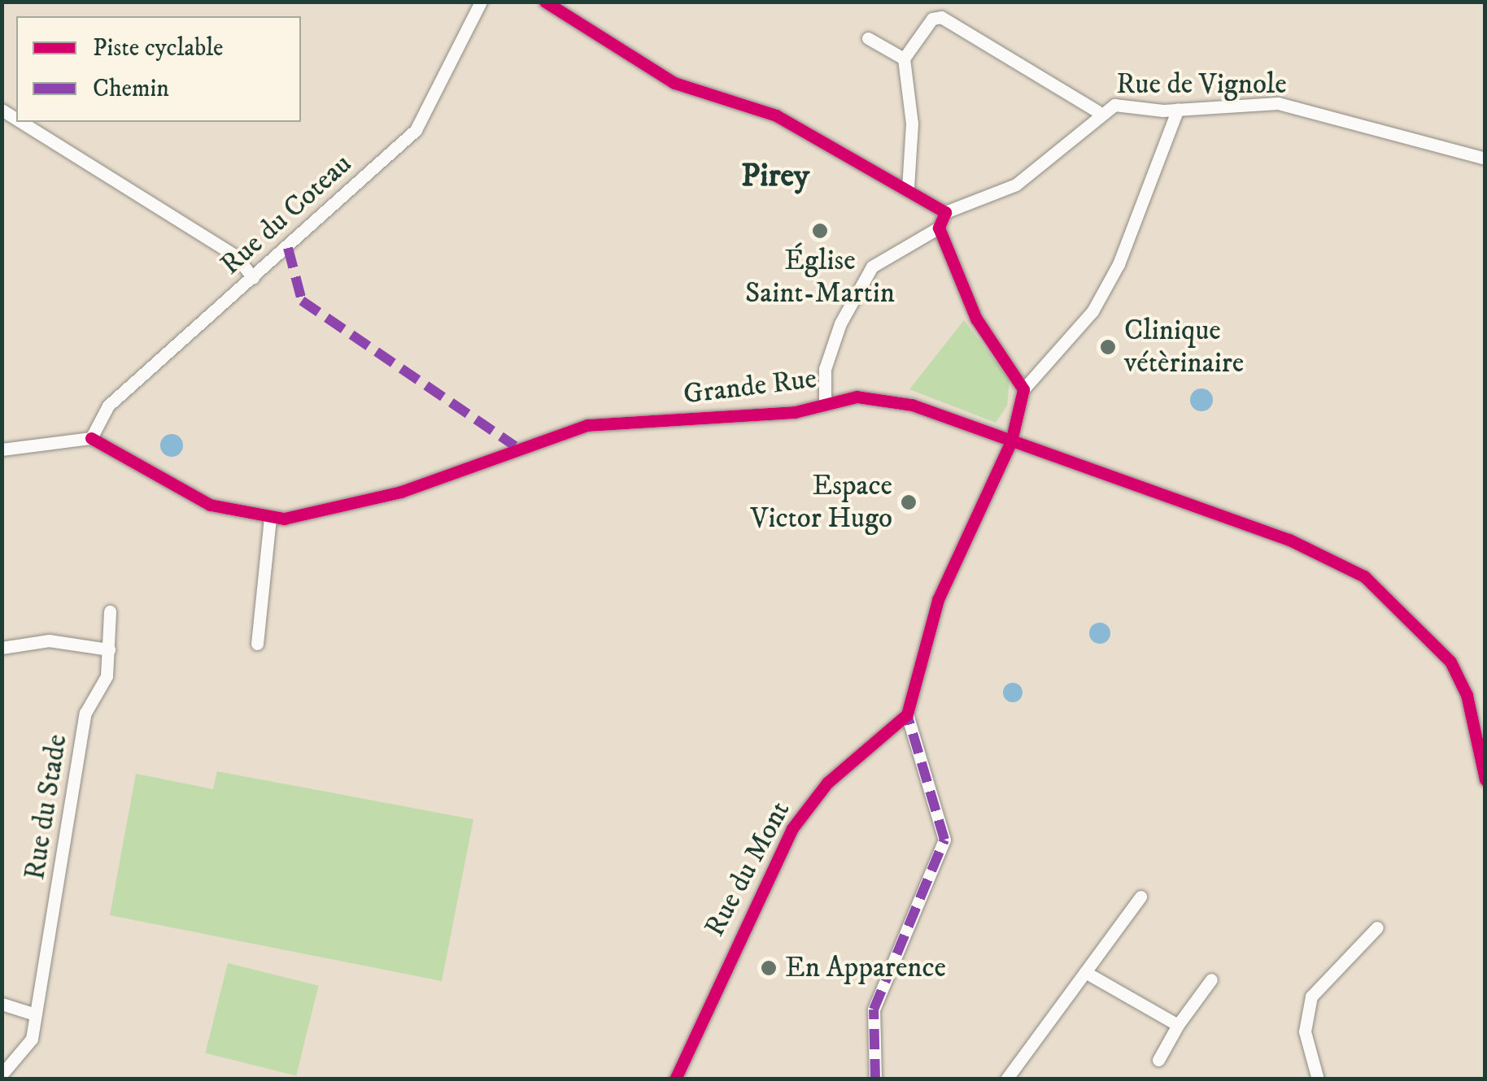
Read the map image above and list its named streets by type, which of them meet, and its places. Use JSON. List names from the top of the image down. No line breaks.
{"streets":{"street":["Rue de Vignole","Rue du Coteau","Grande Rue","Rue du Stade","Rue du Mont"]},"crossings":[["Rue du Coteau","Grande Rue"]],"districts":["Pirey"],"places":["Église Saint-Martin","Clinique vétèrinaire","Espace Victor Hugo","En Apparence"],"legend":["Piste cyclable","Chemin"]}
